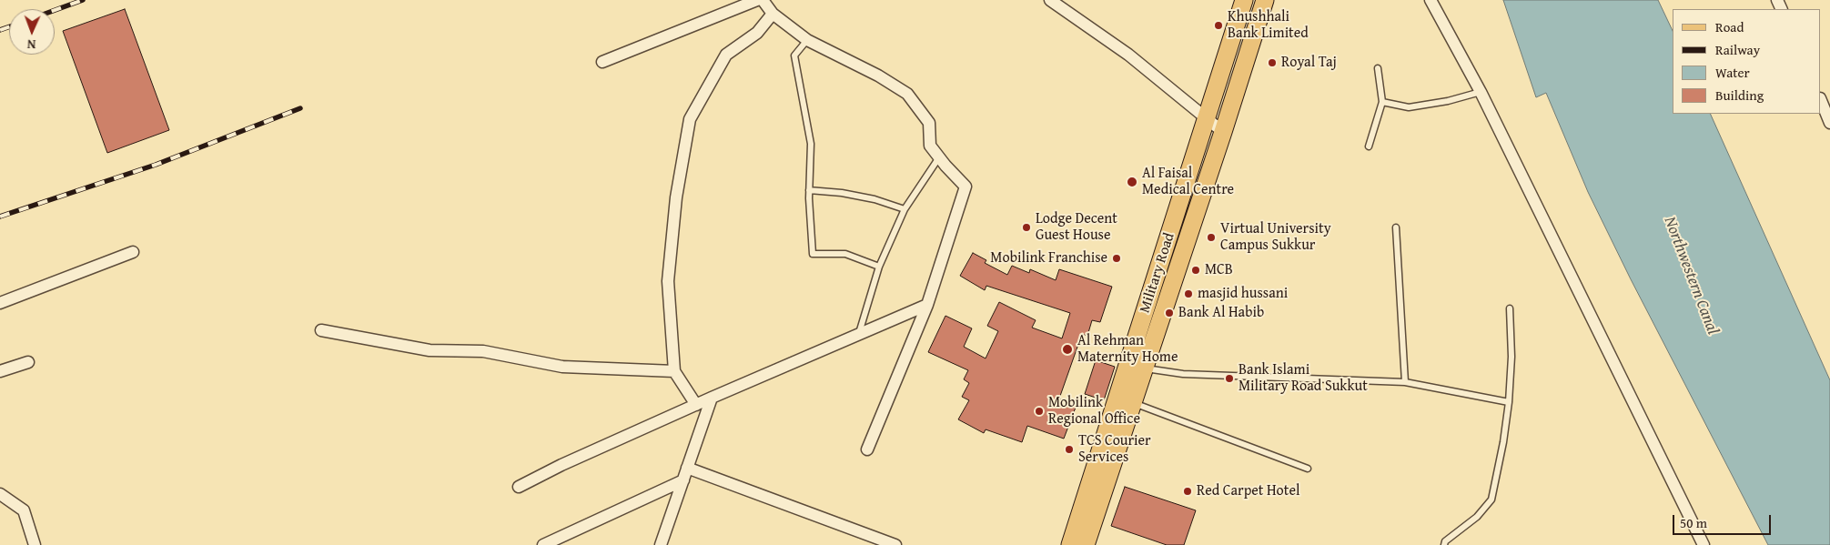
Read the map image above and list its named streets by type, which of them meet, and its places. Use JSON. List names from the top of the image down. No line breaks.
{"streets":{"main road":["Military Road"]},"water":["Northwestern Canal"],"places":["Khushhali Bank Limited","Royal Taj","Al Faisal Medical Centre","Lodge Decent Guest House","Virtual University Campus Sukkur","Mobilink Franchise","MCB","masjid hussani","Bank Al Habib","Al Rehman Maternity Home","Bank Islami Military Road Sukkut","Mobilink Regional Office","TCS Courier Services","Red Carpet Hotel"],"legend":["Road","Railway","Water","Building"],"scale_bar":"50 m","north":"bottom"}
